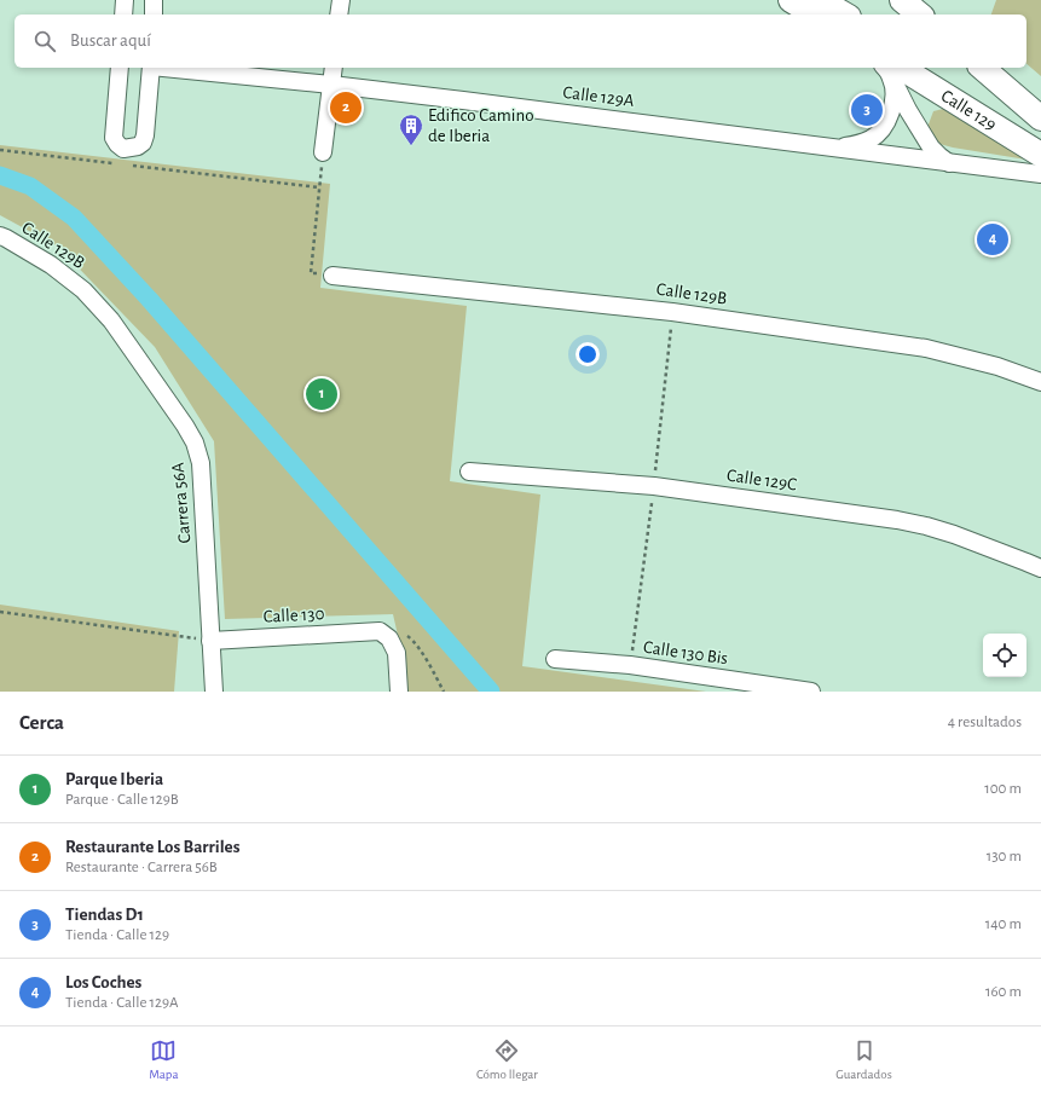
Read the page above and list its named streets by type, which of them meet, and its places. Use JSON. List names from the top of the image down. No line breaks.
{"streets":{"main road":["Calle 129"],"street":["Calle 129A","Calle 129B","Calle 129C","Carrera 56A","Calle 130","Calle 130 Bis"]},"crossings":[["Calle 129B","Carrera 56A"],["Carrera 56A","Calle 130"]],"places":{"building":["Edifico Camino de Iberia"]},"page":{"search":"Buscar aquí","pins":["2","3","4","1"],"heading":["Cerca","4 resultados"],"list":[{"mark":"1","name":"Parque Iberia","note":"Parque · Calle 129B","value":"100 m"},{"mark":"2","name":"Restaurante Los Barriles","note":"Restaurante · Carrera 56B","value":"130 m"},{"mark":"3","name":"Tiendas D1","note":"Tienda · Calle 129","value":"140 m"},{"mark":"4","name":"Los Coches","note":"Tienda · Calle 129A","value":"160 m"}],"nav":["Mapa","Cómo llegar","Guardados"]}}
